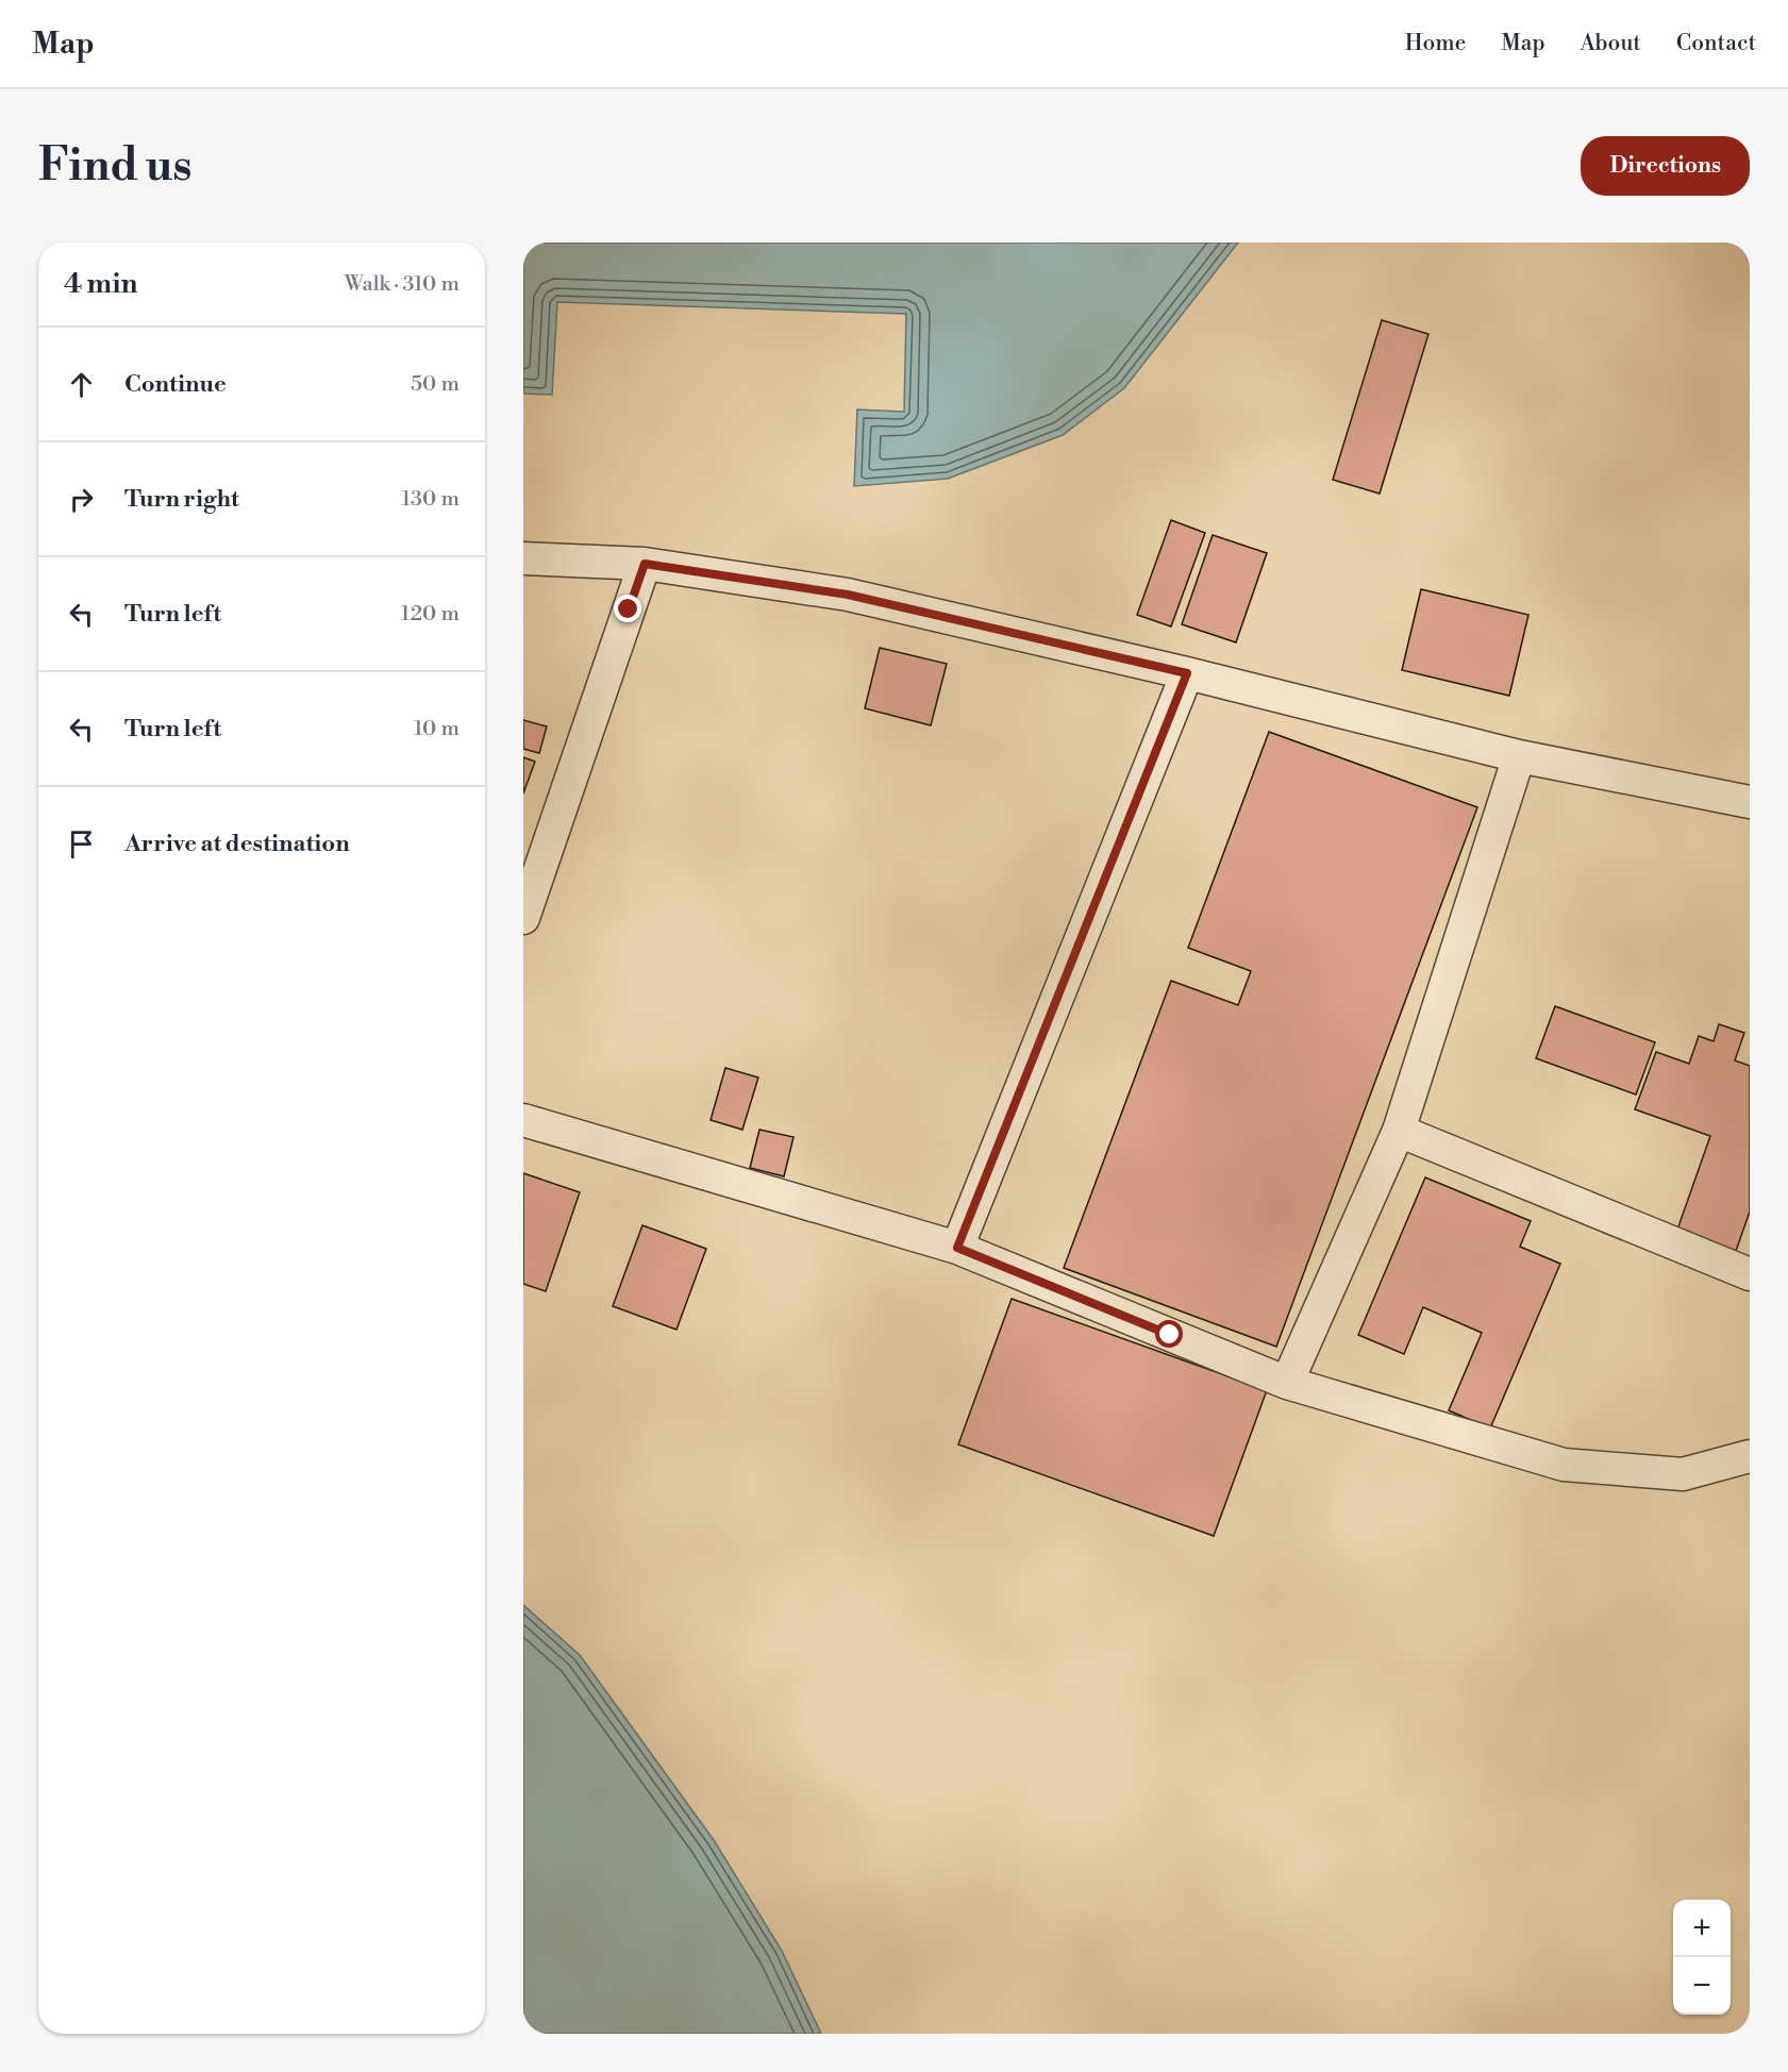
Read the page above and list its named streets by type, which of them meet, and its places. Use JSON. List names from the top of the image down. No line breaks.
{"page":{"header":"Map","nav":["Home","Map","About","Contact"],"buttons":"Directions","title":"Find us","heading":["4 min","Walk · 310 m"],"list":[["Continue","50 m"],["Turn right","130 m"],["Turn left","120 m"],["Turn left","10 m"],"Arrive at destination"],"map_buttons":["+","−"]}}
